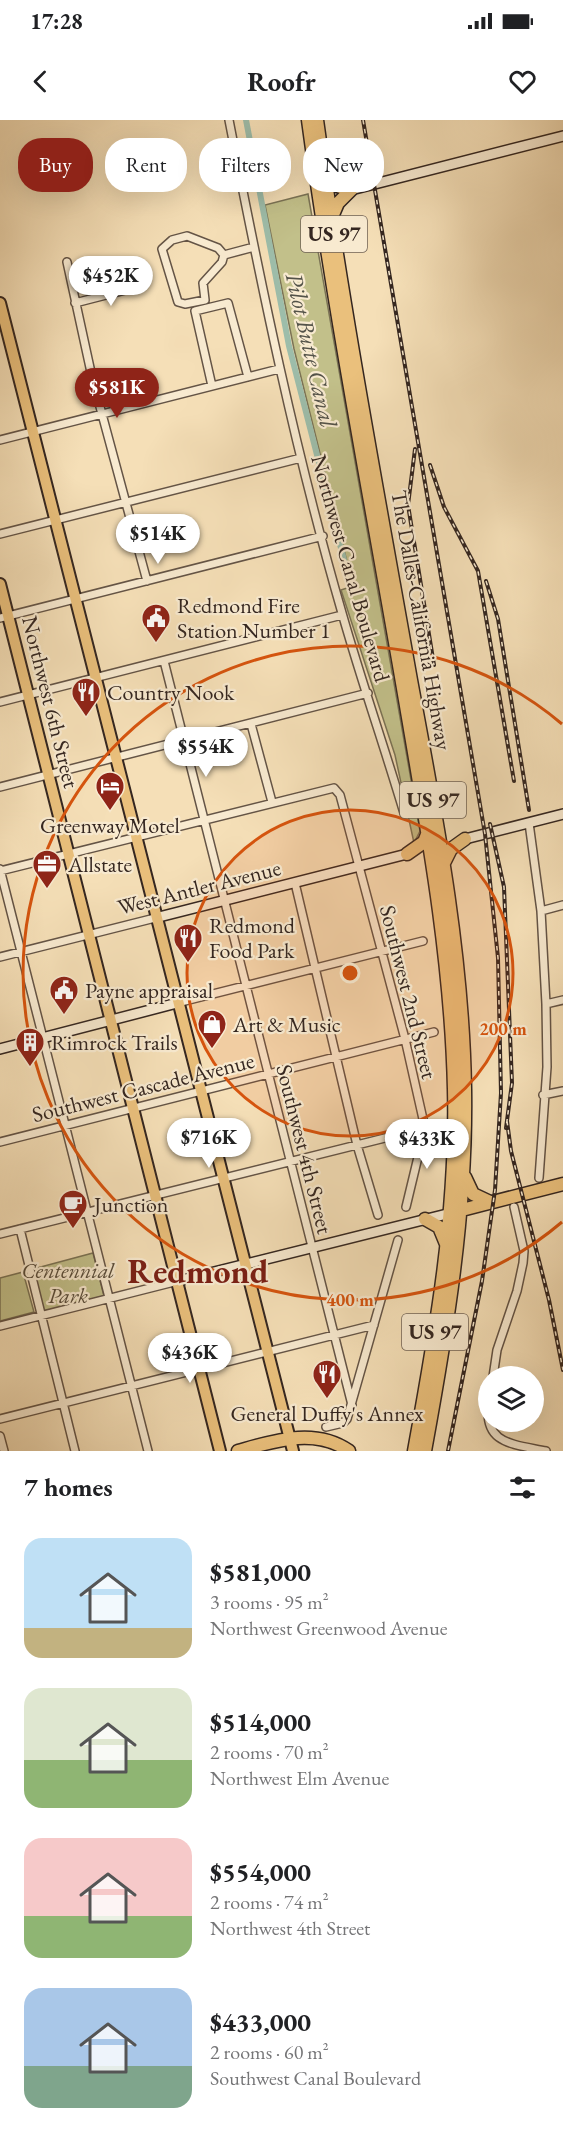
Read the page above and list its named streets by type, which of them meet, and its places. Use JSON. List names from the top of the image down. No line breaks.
{"streets":{"highway":["US 97","The Dalles-California Highway"],"main road":["Northwest 6th Street"],"street":["Northwest Canal Boulevard","West Antler Avenue","Southwest 2nd Street","Southwest Cascade Avenue","Southwest 4th Street"]},"crossings":[["Northwest 6th Street","West Antler Avenue"],["Northwest 6th Street","Southwest Cascade Avenue"],["West Antler Avenue","Southwest 2nd Street"],["West Antler Avenue","Southwest 4th Street"],["Southwest 2nd Street","Southwest Cascade Avenue"],["Southwest Cascade Avenue","Southwest 4th Street"]],"districts":["Redmond"],"water":["Pilot Butte Canal"],"parks":["Centennial Park"],"places":{"public building":["Redmond Fire Station Number 1","Payne appraisal"],"restaurant":["Country Nook","Redmond Food Park","General Duffy's Annex"],"hotel":["Greenway Motel"],"office":["Allstate"],"shop":["Art & Music"],"building":["Rimrock Trails"],"cafe":["Junction"]},"page":{"status":"17:28","header":"Roofr","chip":["Buy","Rent","Filters","New"],"price":["$452K","$581K","$514K","$554K","$716K","$433K","$436K"],"heading":"7 homes","list":[{"name":"$581,000","note":"3 rooms · 95 m² · Northwest Greenwood Avenue"},{"name":"$514,000","note":"2 rooms · 70 m² · Northwest Elm Avenue"},{"name":"$554,000","note":"2 rooms · 74 m² · Northwest 4th Street"},{"name":"$433,000","note":"2 rooms · 60 m² · Southwest Canal Boulevard"}]},"rings":["200 m","400 m"]}
